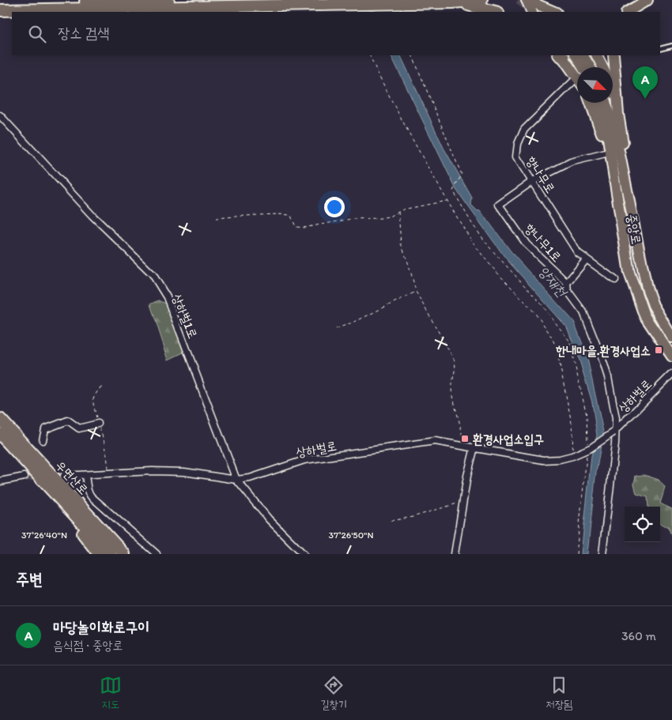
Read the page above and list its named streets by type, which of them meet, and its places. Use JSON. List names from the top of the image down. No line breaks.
{"streets":{"highway":["우면산로"],"main road":["중앙로"],"street":["향나무로","향나무1로","상하벌1로","상하벌로"]},"crossings":[["향나무로","향나무1로"],["상하벌1로","상하벌로"]],"water":["양재천"],"places":{"transit":["한내마을.환경사업소","환경사업소입구"]},"north":"bottom right","page":{"search":"장소 검색","pins":"A","heading":"주변","list":[{"mark":"A","name":"마당놀이화로구이","note":"음식점 · 중앙로","value":"360 m"}],"nav":["지도","길찾기","저장됨"]},"coordinates":["37°26'40\"N","37°26'50\"N"]}
